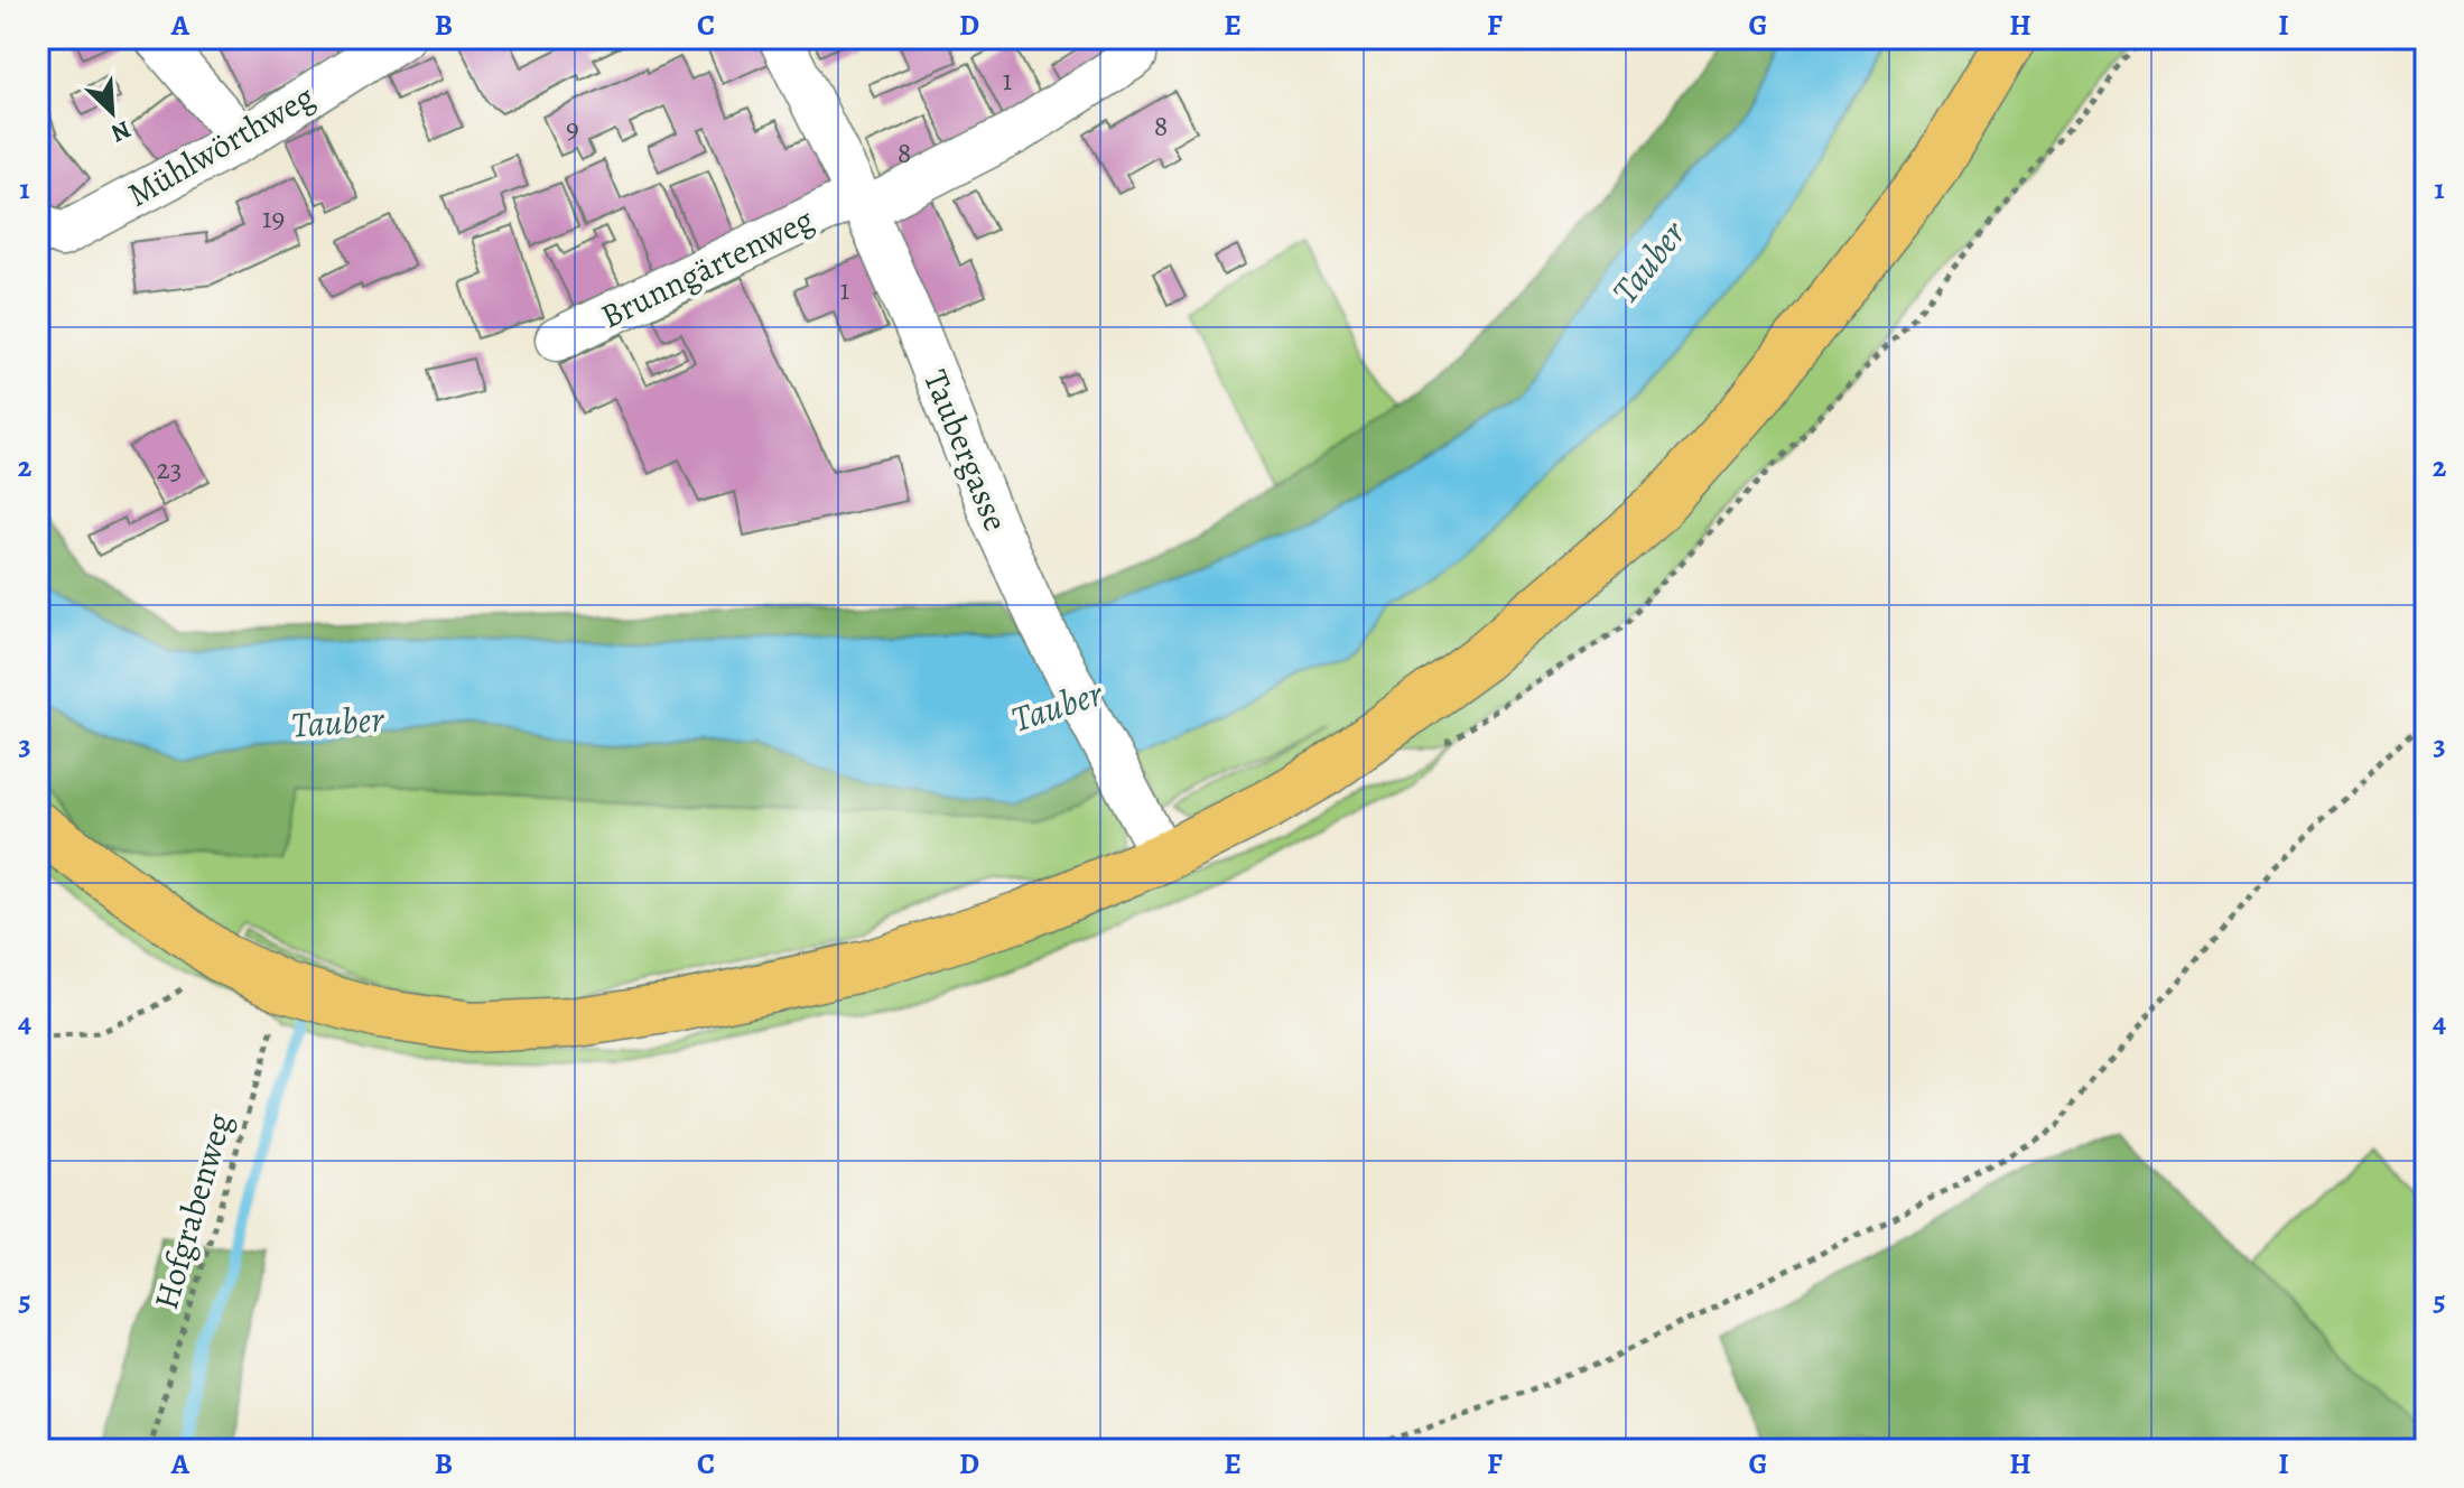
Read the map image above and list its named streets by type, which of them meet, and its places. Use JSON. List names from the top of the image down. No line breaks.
{"streets":{"street":["Mühlwörthweg","Brunngärtenweg","Taubergasse"],"path":["Hofgrabenweg"]},"crossings":[["Brunngärtenweg","Taubergasse"]],"water":["Tauber"],"house_numbers":["1","8","9","8","19","1","23"],"north":"bottom right","grid":{"columns":["A","B","C","D","E","F","G","H","I"],"rows":["1","2","3","4","5"]}}
